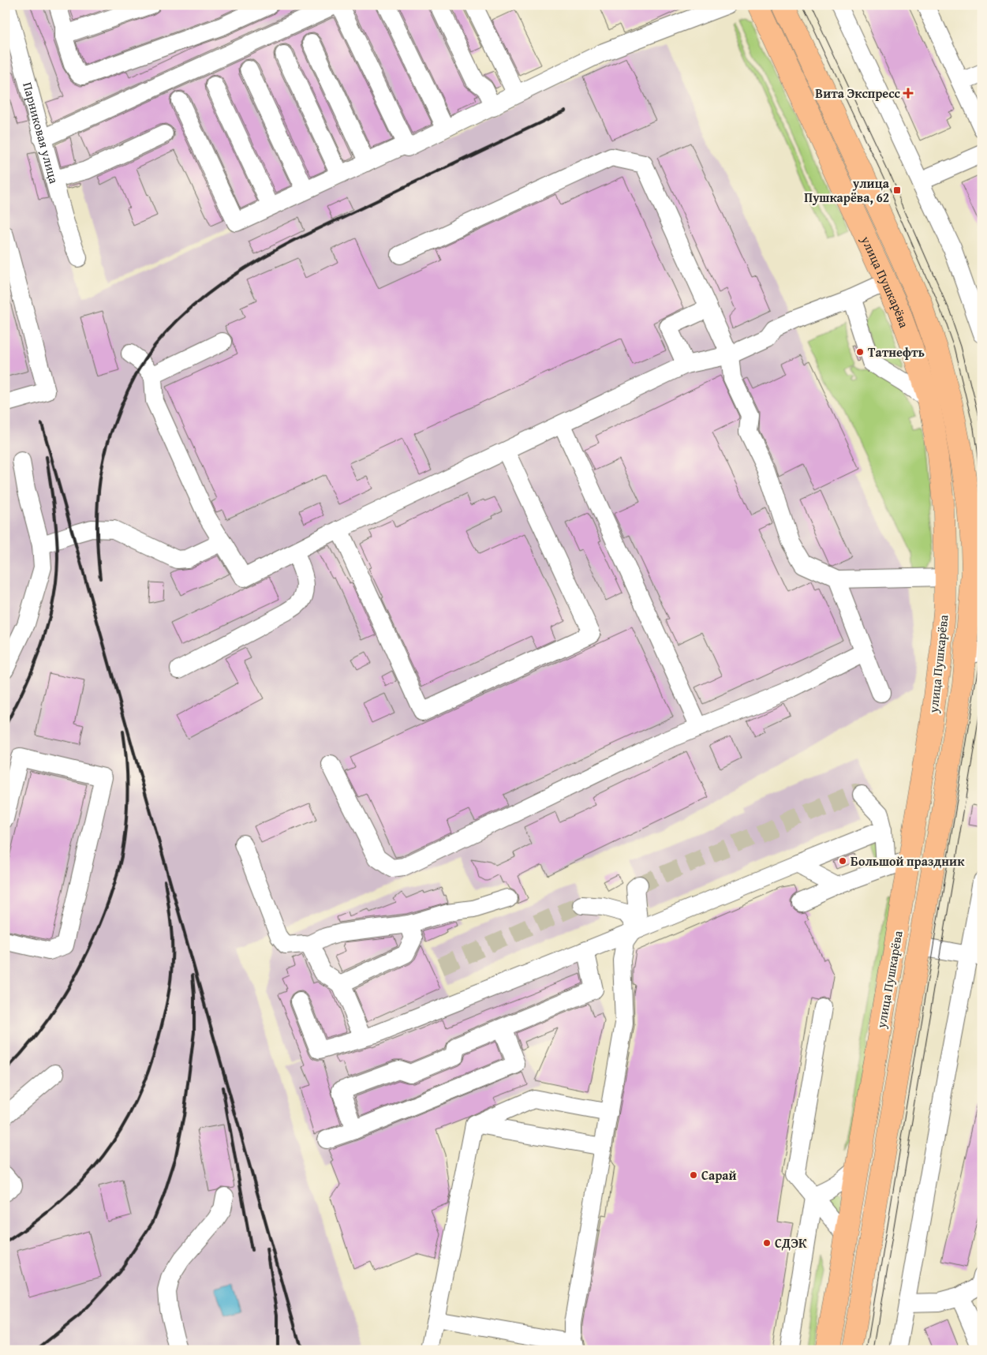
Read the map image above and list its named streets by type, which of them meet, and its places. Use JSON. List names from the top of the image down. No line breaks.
{"streets":{"main road":["улица Пушкарёва"],"street":["Парниковая улица"]},"places":{"health":["Вита Экспресс"],"transit":["улица Пушкарёва, 62"],"other":["Татнефть","Большой праздник","Сарай","СДЭК"]}}
